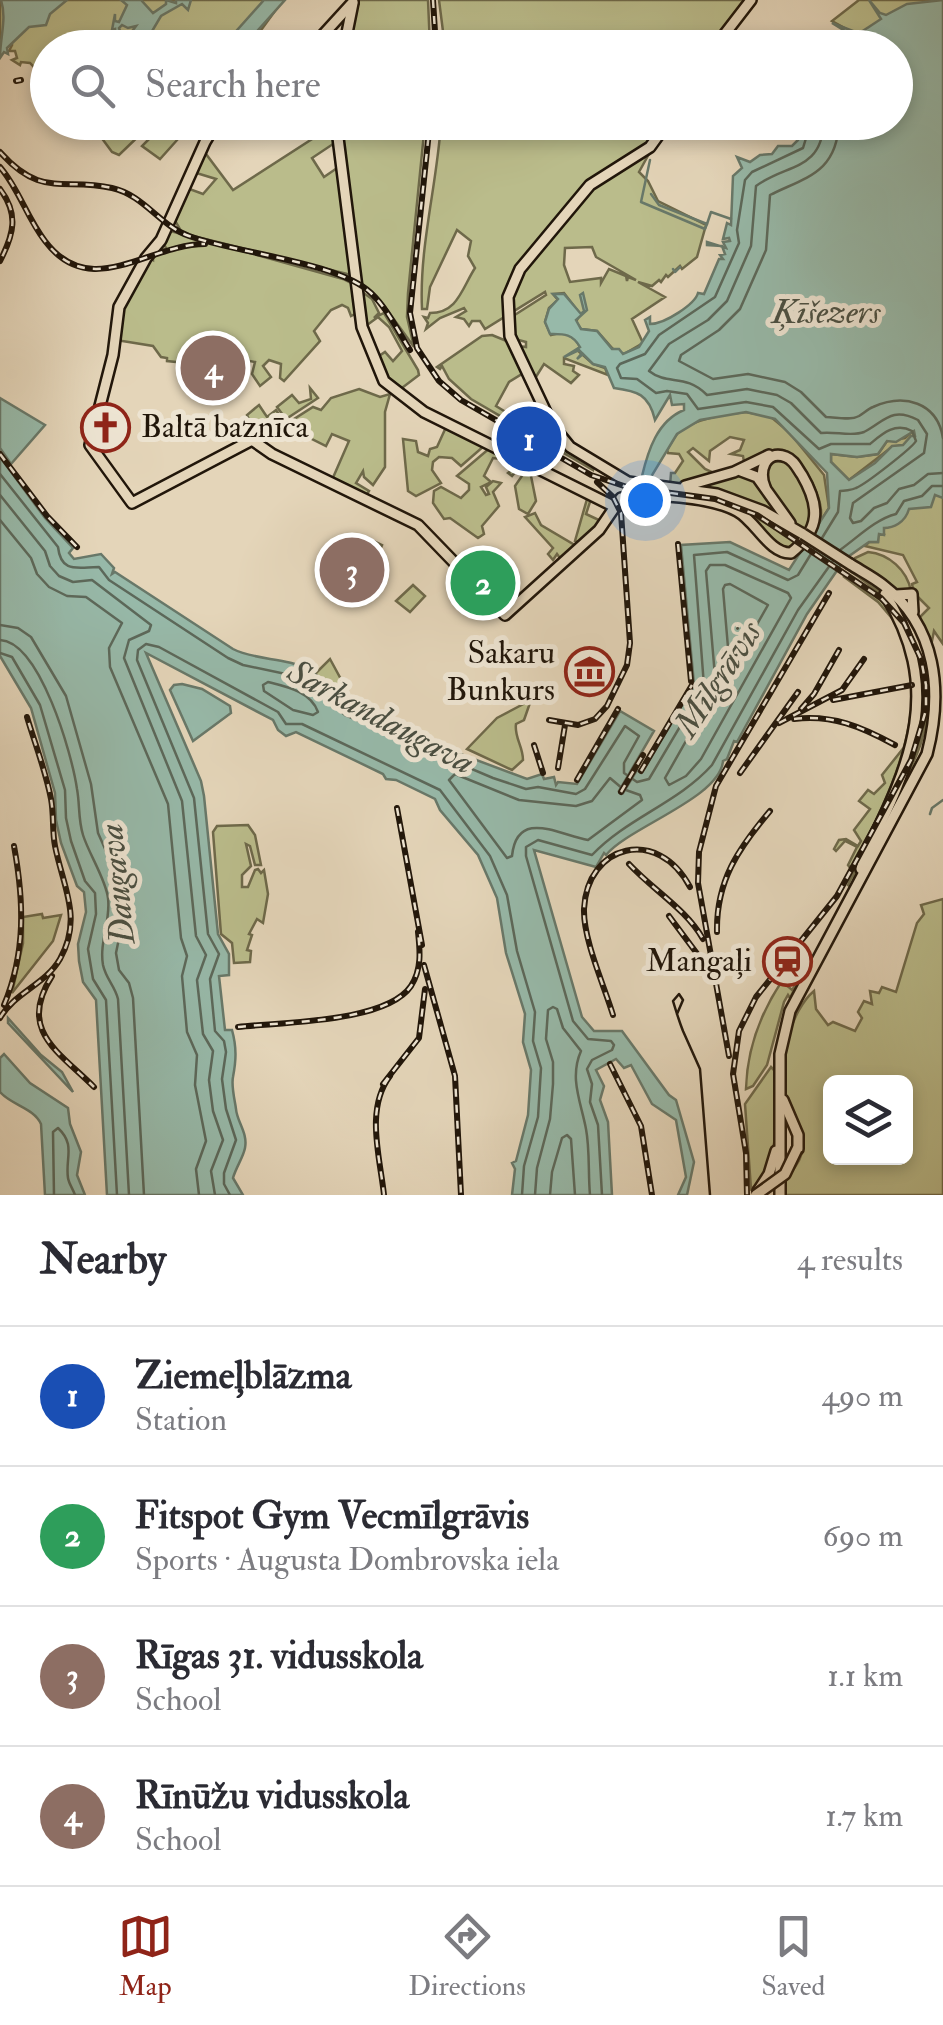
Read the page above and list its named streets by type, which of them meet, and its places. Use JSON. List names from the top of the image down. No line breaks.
{"water":["Ķīšezers","Mīlgrāvis","Sarkandaugava","Daugava"],"places":{"church":["Baltā baznīca"],"museum":["Sakaru Bunkurs"],"station":["Mangaļi"]},"page":{"search":"Search here","pins":["4","1","3","2"],"heading":["Nearby","4 results"],"list":[{"mark":"1","name":"Ziemeļblāzma","note":"Station","value":"490 m"},{"mark":"2","name":"Fitspot Gym Vecmīlgrāvis","note":"Sports · Augusta Dombrovska iela","value":"690 m"},{"mark":"3","name":"Rīgas 31. vidusskola","note":"School","value":"1.1 km"},{"mark":"4","name":"Rīnūžu vidusskola","note":"School","value":"1.7 km"}],"nav":["Map","Directions","Saved"]}}
